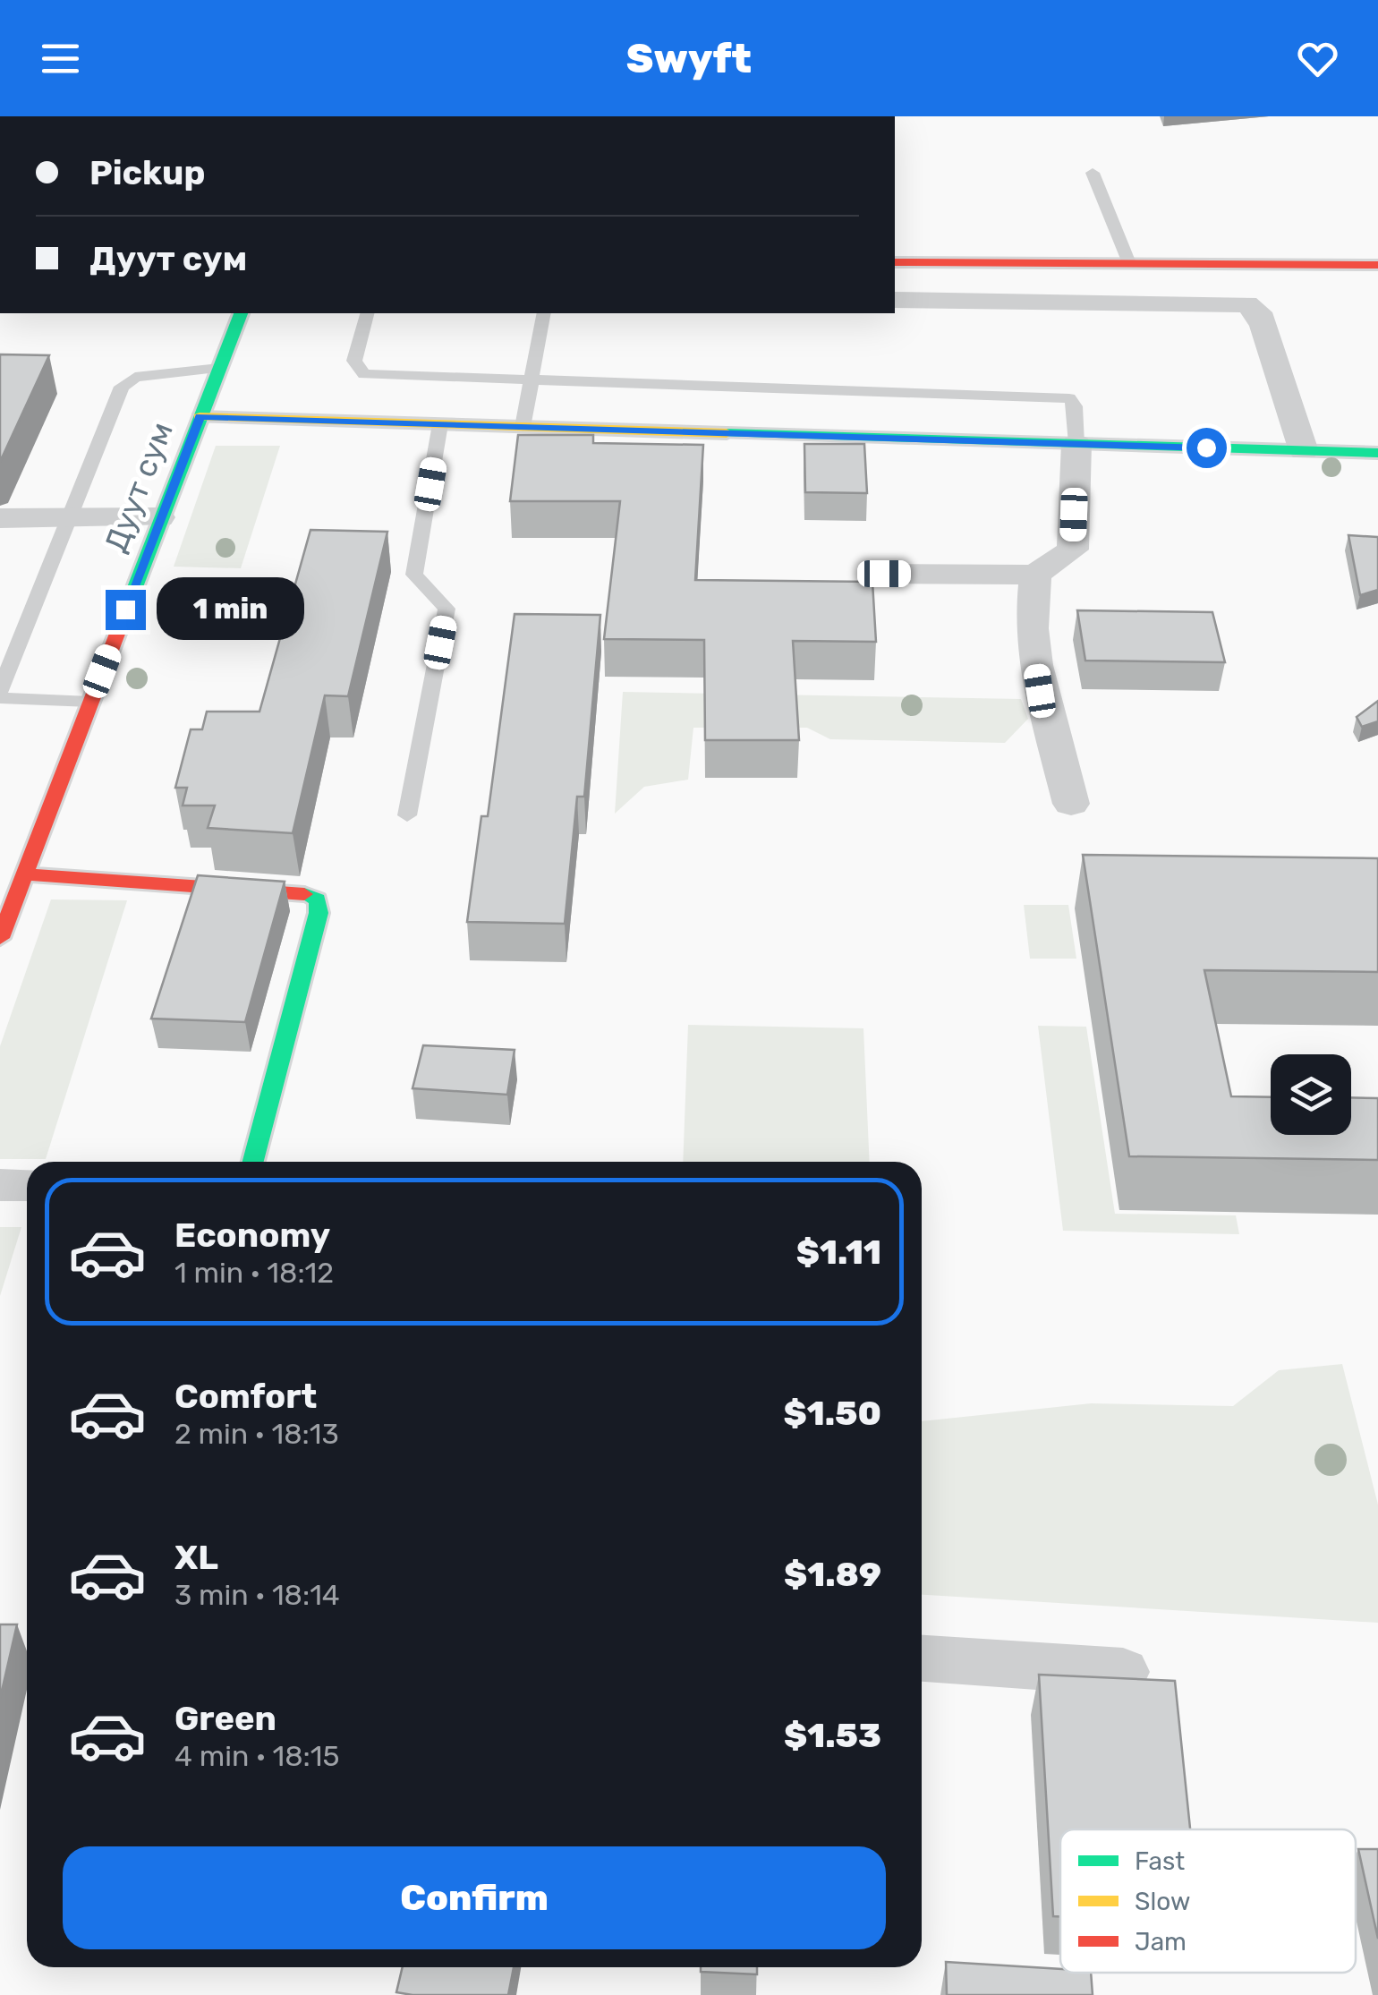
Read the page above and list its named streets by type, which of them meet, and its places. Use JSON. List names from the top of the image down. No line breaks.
{"streets":{"street":["Дуут сум"]},"legend":["Fast","Slow","Jam"],"page":{"header":"Swyft","banner":["Pickup","Дуут сум"],"bubble":"1 min","list":[{"name":"Economy","note":"1 min · 18:12","value":"$1.11"},{"name":"Comfort","note":"2 min · 18:13","value":"$1.50"},{"name":"XL","note":"3 min · 18:14","value":"$1.89"},{"name":"Green","note":"4 min · 18:15","value":"$1.53"}],"buttons":"Confirm"}}
